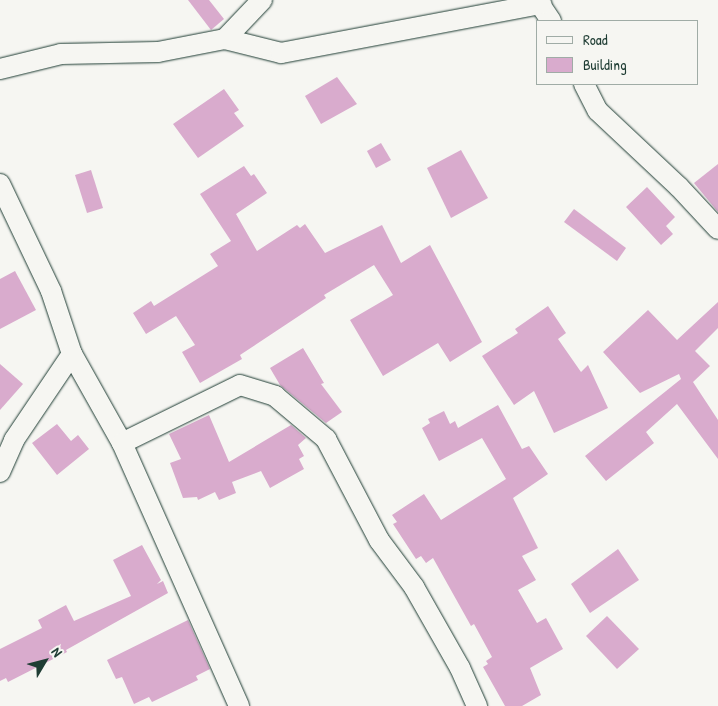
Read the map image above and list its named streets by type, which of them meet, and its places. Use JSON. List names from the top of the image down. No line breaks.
{"legend":["Road","Building"],"north":"top right"}
